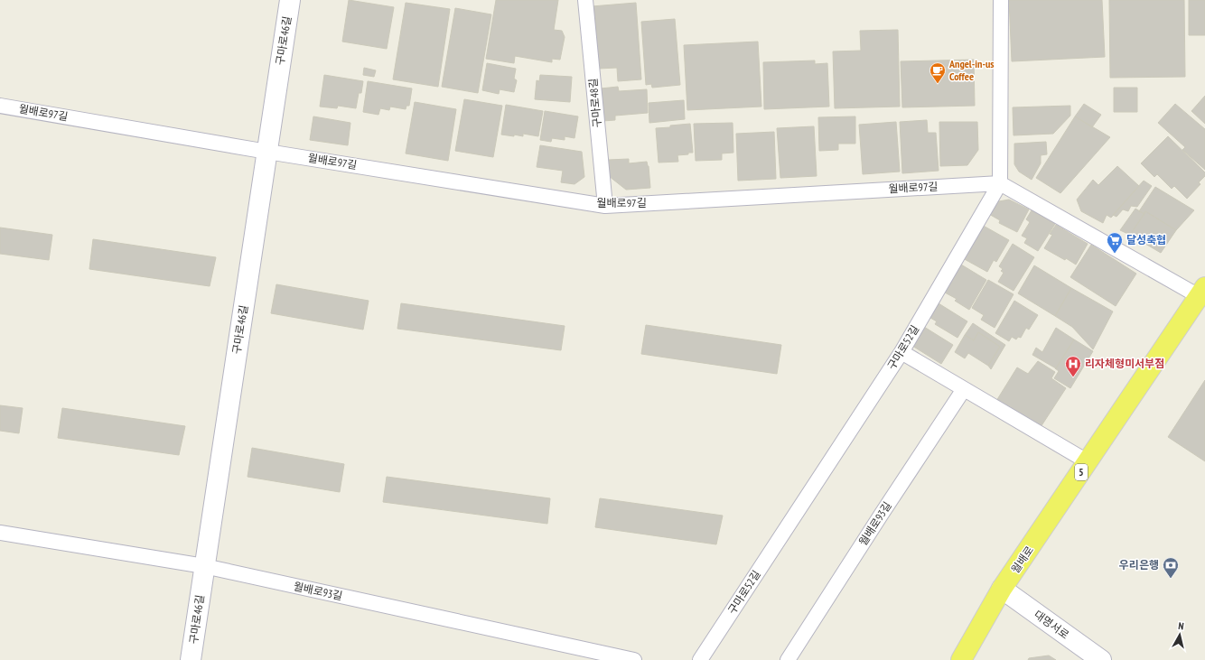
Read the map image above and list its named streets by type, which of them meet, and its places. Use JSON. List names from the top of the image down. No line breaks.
{"streets":{"main road":["구마로46길","5","월배로","대명서로"],"street":["구마로48길","월배로97길","구마로52길","월배로93길"]},"crossings":[["구마로46길","월배로97길"],["구마로46길","월배로93길"],["구마로48길","월배로97길"],["월배로97길","구마로52길"],["월배로","대명서로"]],"places":{"cafe":["Angel-in-us Coffee"],"supermarket":["달성축협"],"hospital":["리자체형미서부점"],"bank":["우리은행"]},"north":"top"}
